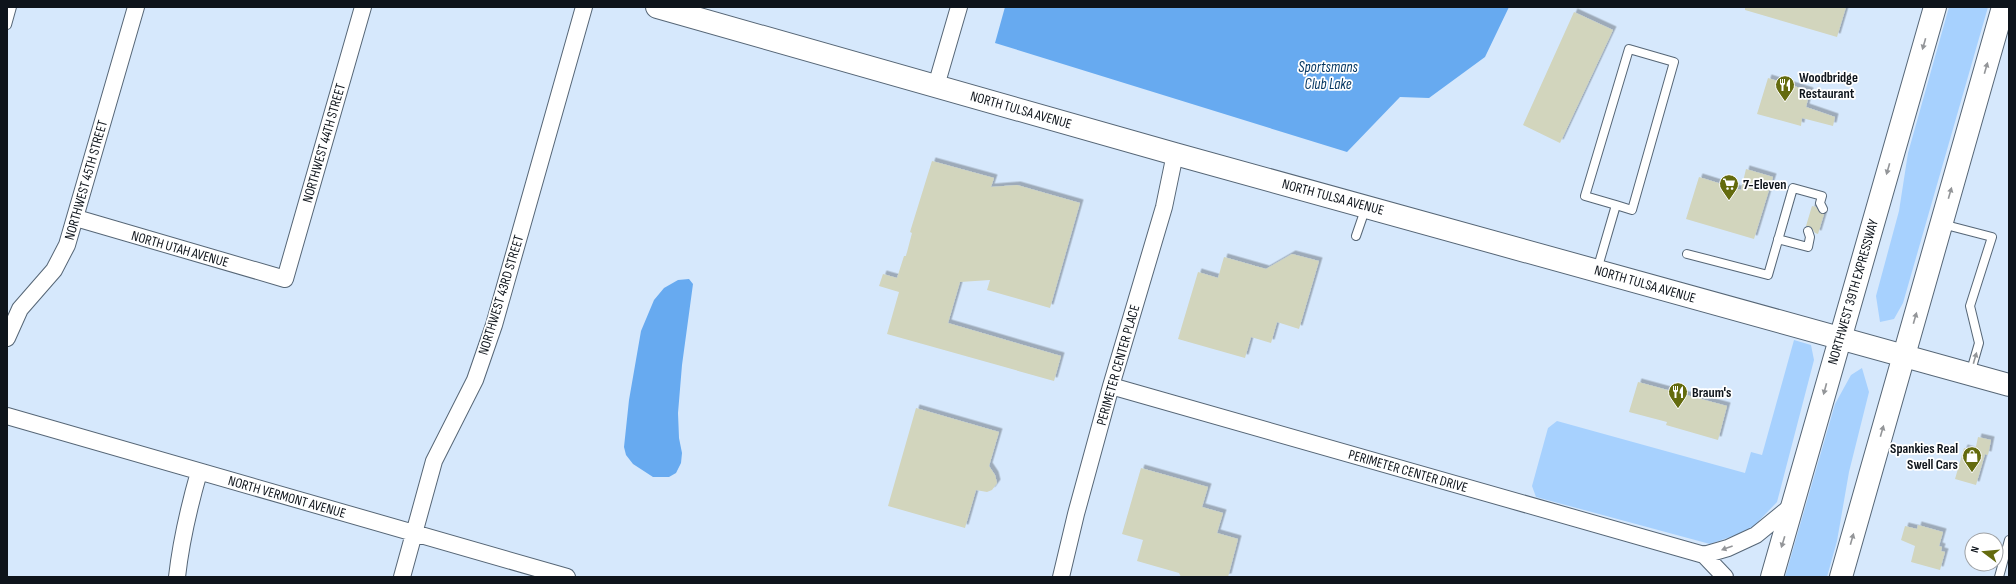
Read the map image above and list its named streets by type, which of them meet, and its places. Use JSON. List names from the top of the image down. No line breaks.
{"streets":{"main road":["NORTH TULSA AVENUE","NORTHWEST 39TH EXPRESSWAY"],"street":["NORTHWEST 44TH STREET","NORTHWEST 45TH STREET","NORTH UTAH AVENUE","NORTHWEST 43RD STREET","PERIMETER CENTER PLACE","PERIMETER CENTER DRIVE","NORTH VERMONT AVENUE"]},"crossings":[["NORTH TULSA AVENUE","NORTHWEST 39TH EXPRESSWAY"],["NORTH TULSA AVENUE","PERIMETER CENTER PLACE"],["NORTHWEST 44TH STREET","NORTH UTAH AVENUE"],["NORTHWEST 45TH STREET","NORTH UTAH AVENUE"],["NORTHWEST 43RD STREET","NORTH VERMONT AVENUE"],["PERIMETER CENTER PLACE","PERIMETER CENTER DRIVE"]],"water":["Sportsmans Club Lake"],"places":{"restaurant":["Woodbridge Restaurant","Braum's"],"supermarket":["7-Eleven"],"shop":["Spankies Real Swell Cars"]},"north":"left"}
